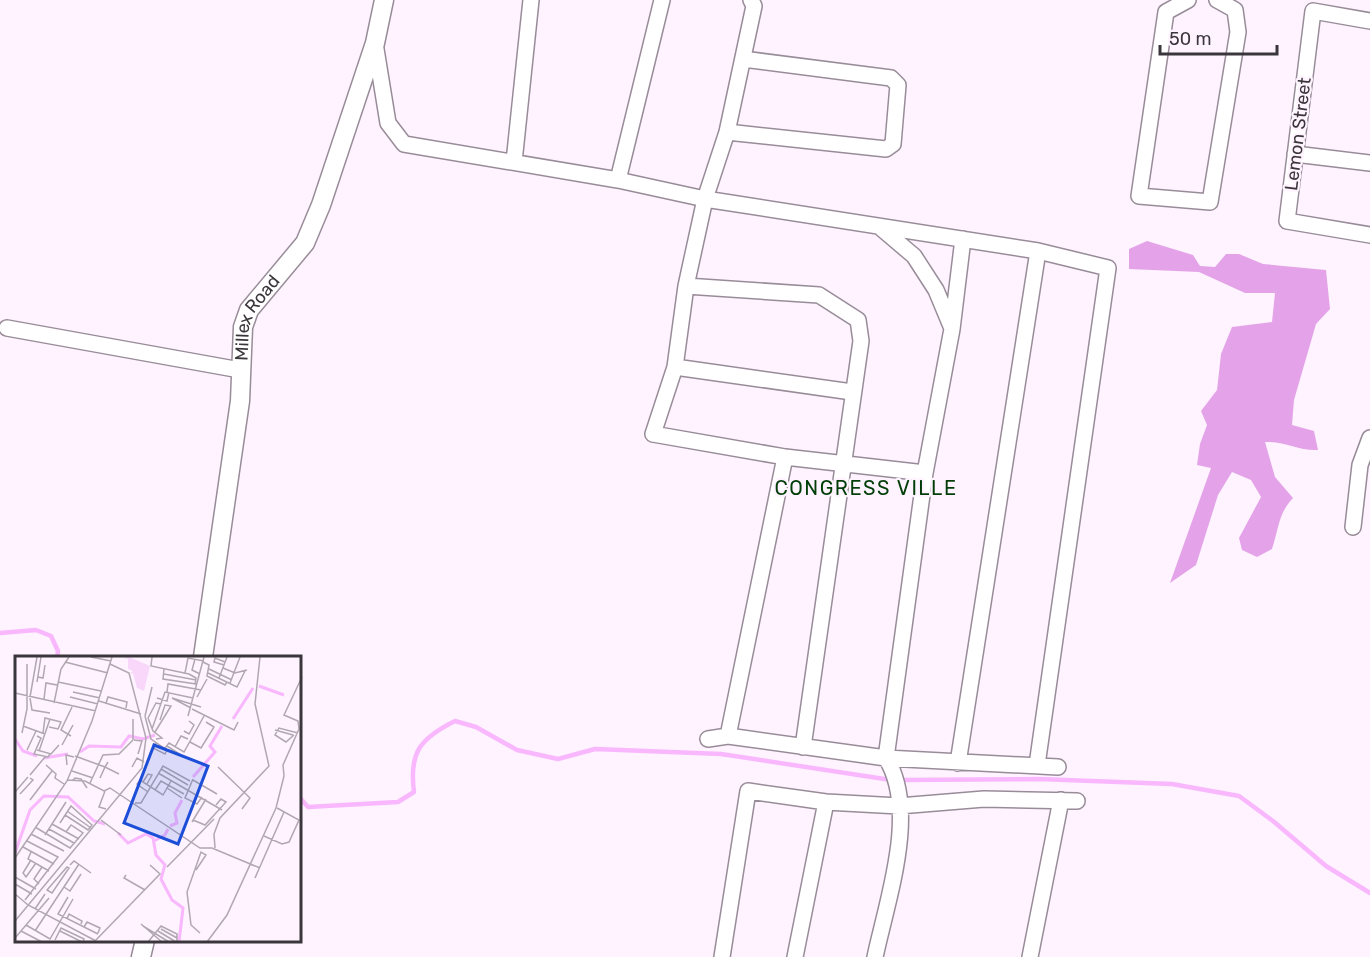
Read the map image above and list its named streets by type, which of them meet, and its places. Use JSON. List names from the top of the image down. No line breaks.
{"streets":{"street":["Lemon Street","Millex Road"]},"districts":["CONGRESS VILLE"],"scale_bar":"50 m"}
